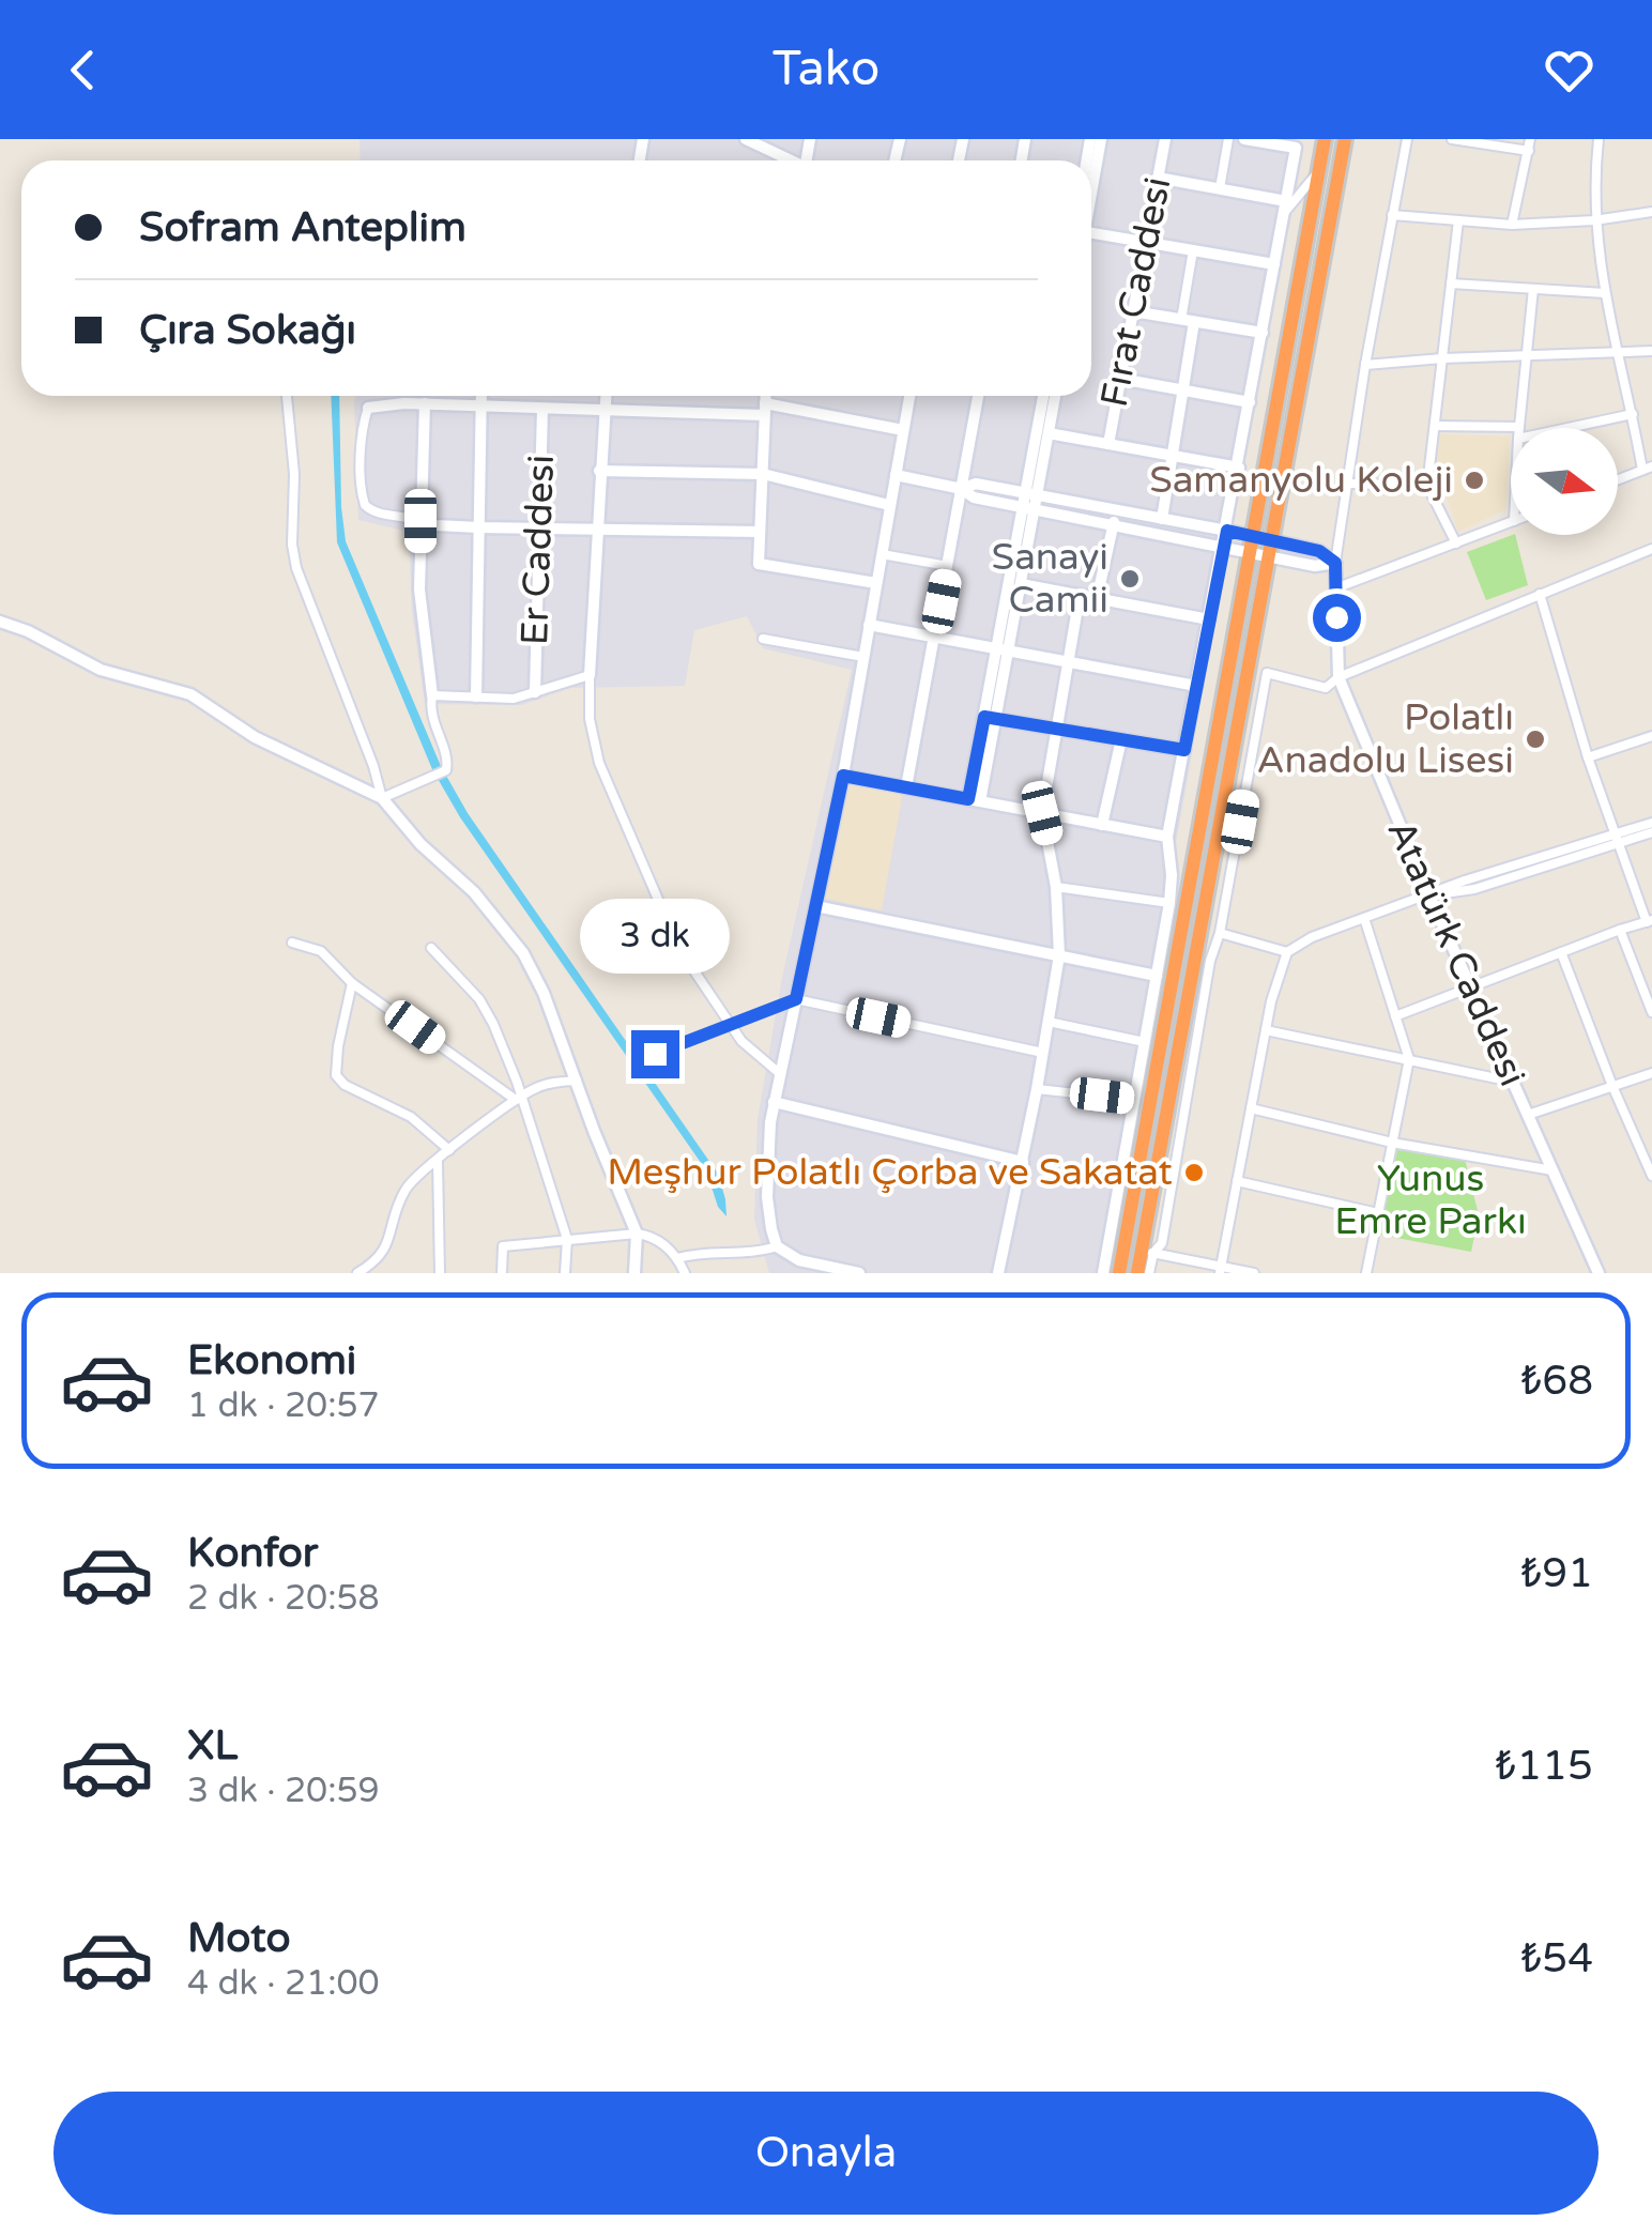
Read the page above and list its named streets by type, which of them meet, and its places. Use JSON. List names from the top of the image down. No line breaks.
{"streets":{"street":["Fırat Caddesi","Er Caddesi","Atatürk Caddesi"]},"parks":["Yunus Emre Parkı"],"places":["Samanyolu Koleji","Sanayi Camii","Polatlı Anadolu Lisesi","Meşhur Polatlı Çorba ve Sakatat"],"north":"right","page":{"header":"Tako","banner":["Sofram Anteplim","Çıra Sokağı"],"bubble":"3 dk","list":[{"name":"Ekonomi","note":"1 dk · 20:57","value":"₺68"},{"name":"Konfor","note":"2 dk · 20:58","value":"₺91"},{"name":"XL","note":"3 dk · 20:59","value":"₺115"},{"name":"Moto","note":"4 dk · 21:00","value":"₺54"}],"buttons":"Onayla"}}
